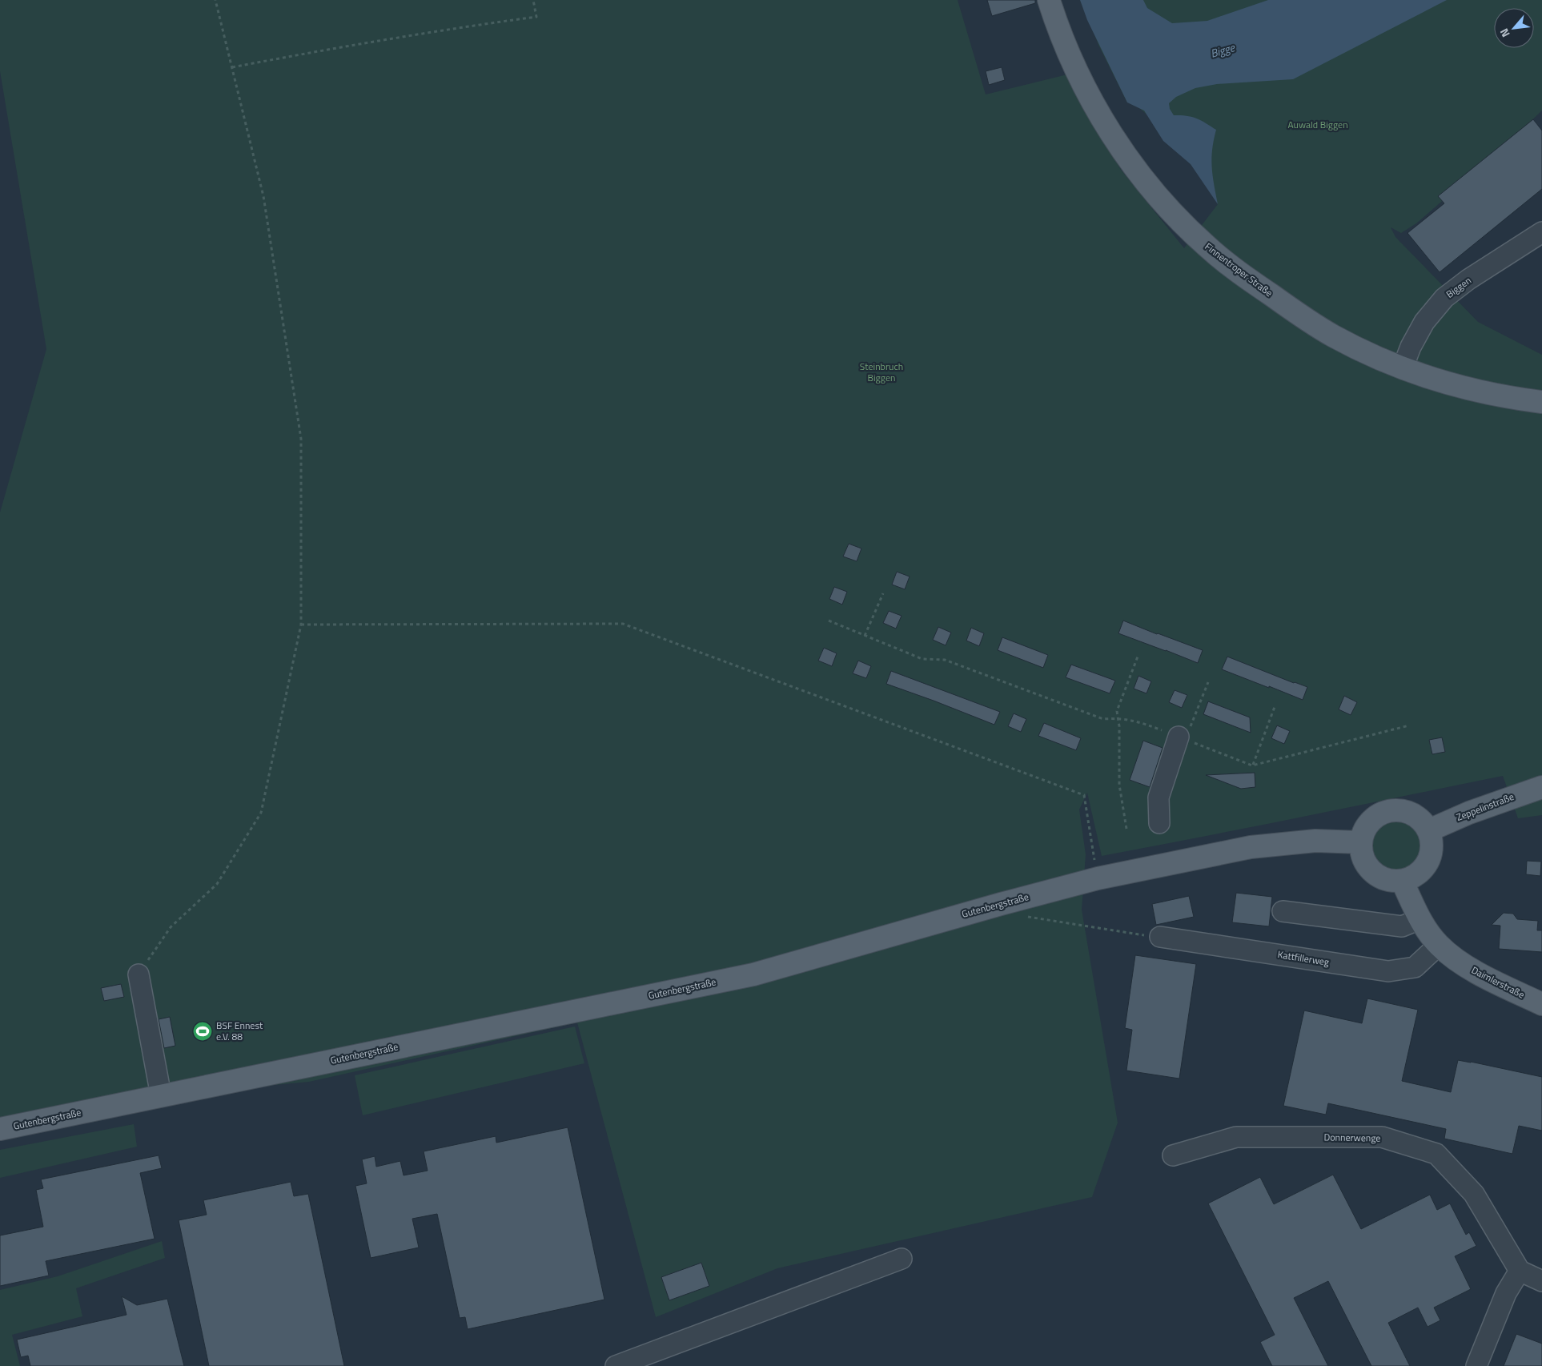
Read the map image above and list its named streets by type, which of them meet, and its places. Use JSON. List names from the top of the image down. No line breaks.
{"streets":{"main road":["Finnentroper Straße","Zeppelinstraße","Gutenbergstraße","Daimlerstraße"],"street":["Biggen","Kattfillerweg","Donnerwenge"]},"crossings":[["Finnentroper Straße","Biggen"],["Zeppelinstraße","Gutenbergstraße"],["Zeppelinstraße","Daimlerstraße"],["Gutenbergstraße","Daimlerstraße"],["Kattfillerweg","Daimlerstraße"]],"water":["Bigge"],"parks":["Auwald Biggen","Steinbruch Biggen"],"places":{"sports":["BSF Ennest e.V. 88"]},"north":"bottom left"}
